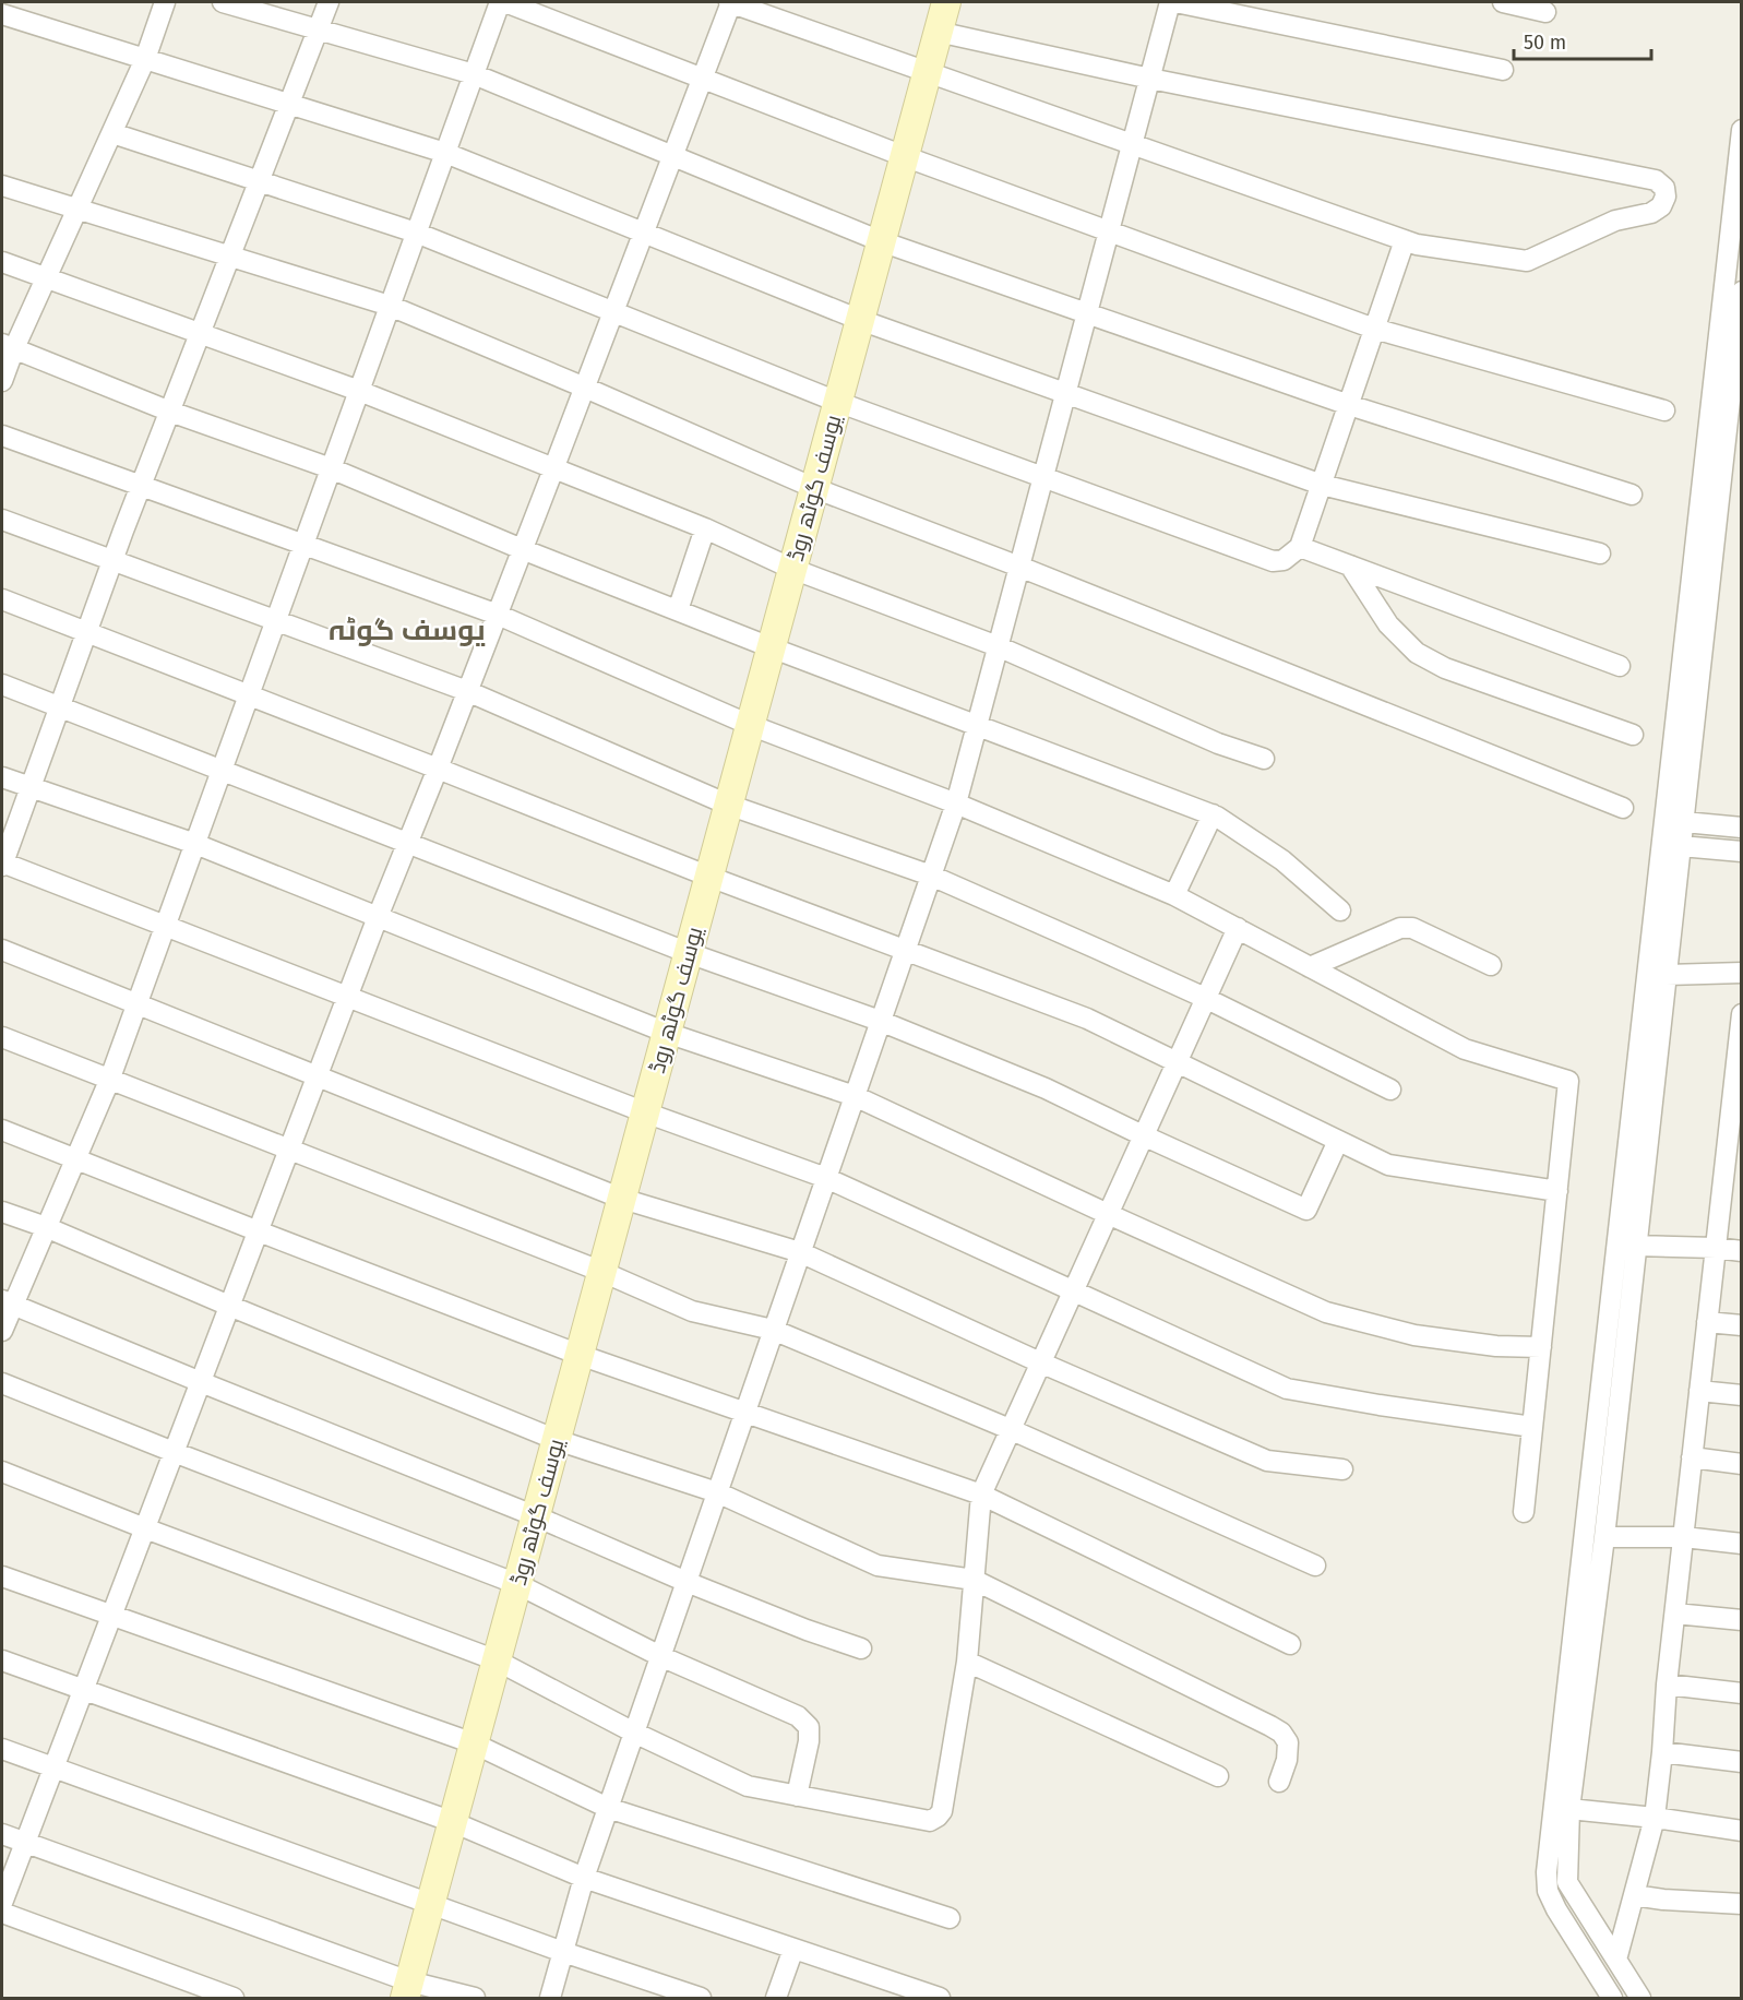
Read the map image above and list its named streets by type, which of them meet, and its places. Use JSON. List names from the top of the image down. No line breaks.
{"streets":{"street":["یوسف گوٹھ روڈ"]},"districts":["یوسف گوٹہ"],"scale_bar":"50 m"}
